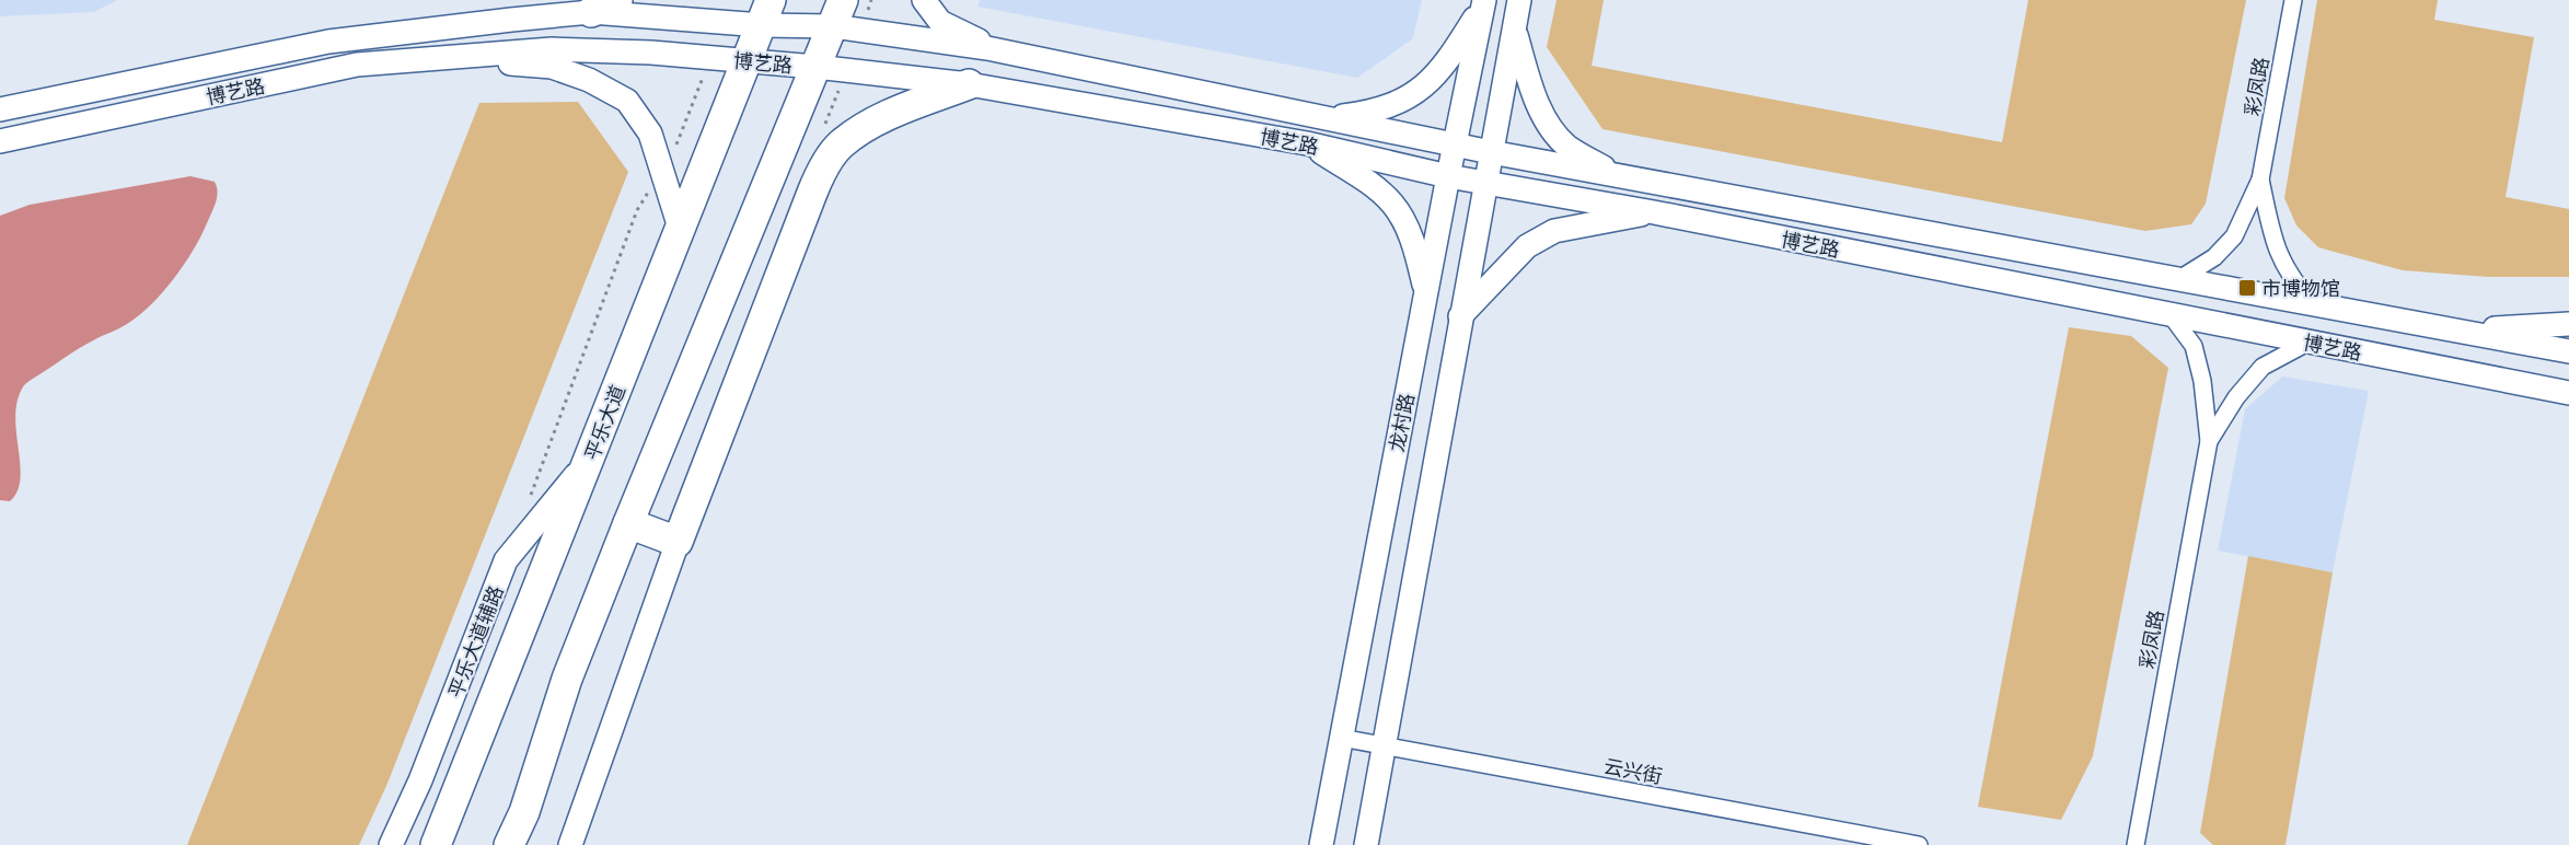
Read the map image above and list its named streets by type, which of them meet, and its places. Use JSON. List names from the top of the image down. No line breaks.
{"streets":{"highway":["平乐大道"],"main road":["博艺路","龙村路","平乐大道辅路"],"street":["彩凤路","云兴街"]},"crossings":[["博艺路","彩凤路"],["博艺路","平乐大道"],["博艺路","龙村路"],["平乐大道","平乐大道辅路"],["龙村路","云兴街"]],"places":{"transit":["市博物馆"]}}
